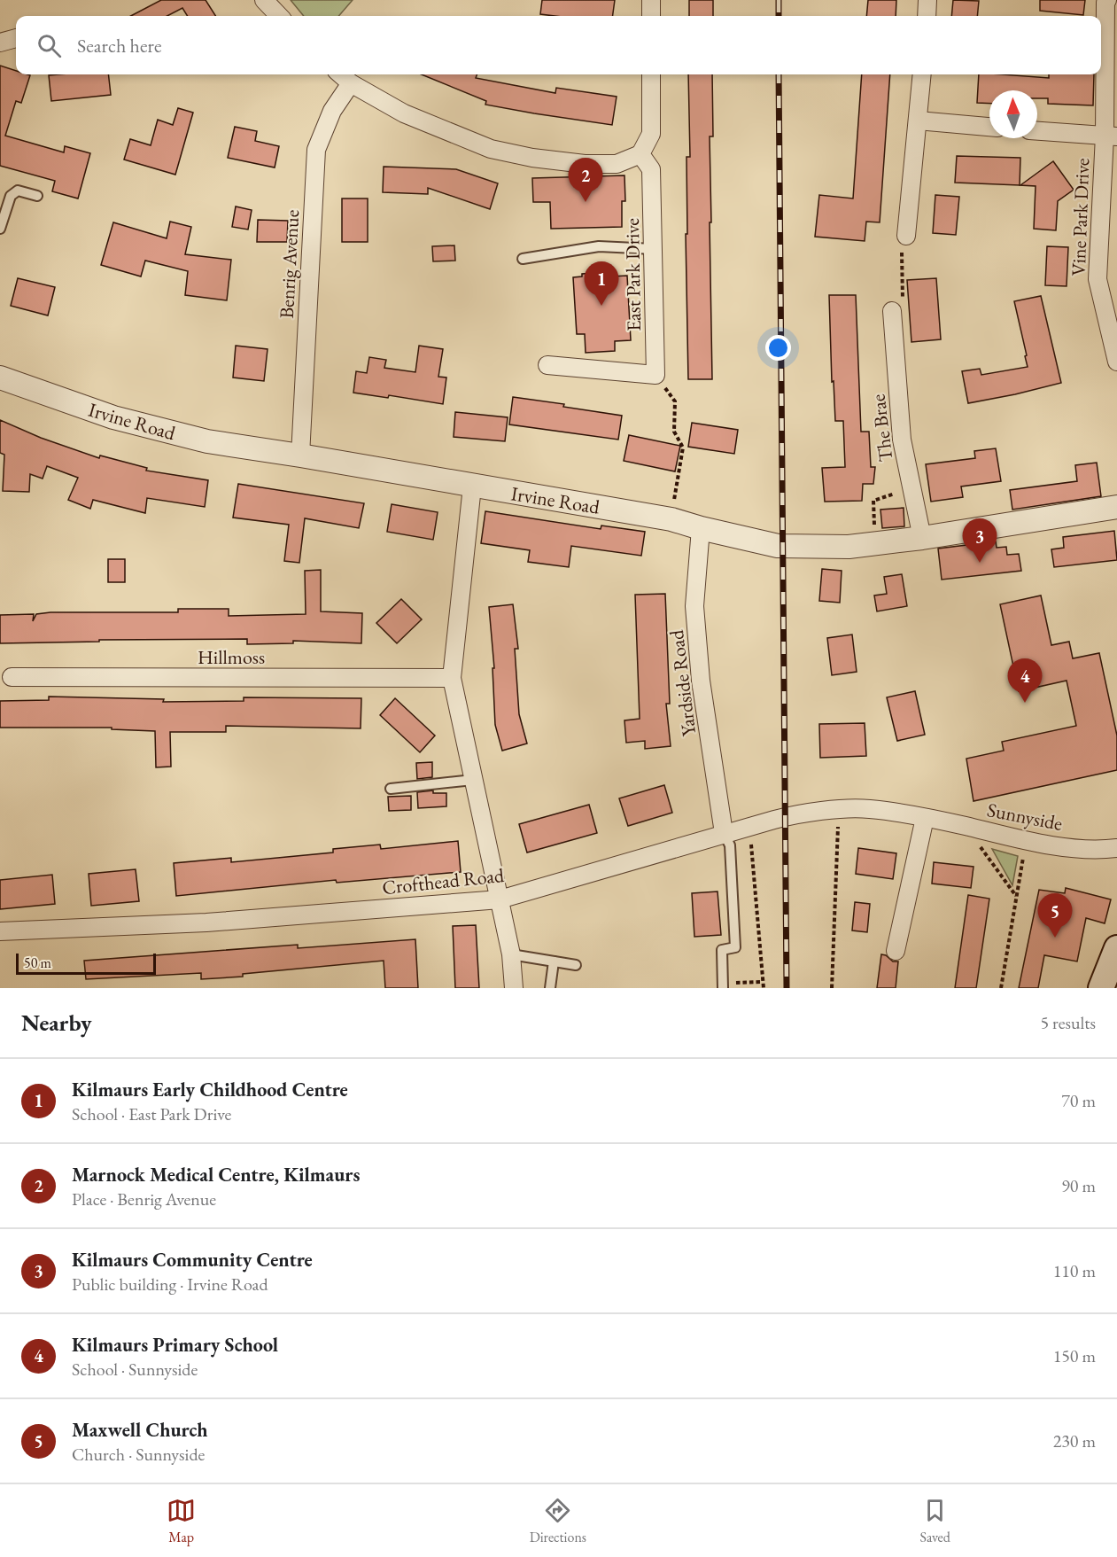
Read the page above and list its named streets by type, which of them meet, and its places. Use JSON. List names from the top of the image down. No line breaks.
{"streets":{"street":["Vine Park Drive","Benrig Avenue","East Park Drive","Irvine Road","The Brae","Hillmoss","Yardside Road","Sunnyside","Crofthead Road"]},"crossings":[["Benrig Avenue","Irvine Road"],["Irvine Road","The Brae"],["Irvine Road","Yardside Road"],["Yardside Road","Crofthead Road"],["Sunnyside","Crofthead Road"]],"scale_bar":"50 m","north":"top","page":{"search":"Search here","pins":["2","1","3","4","5"],"scale":"50 m","heading":["Nearby","5 results"],"list":[{"mark":"1","name":"Kilmaurs Early Childhood Centre","note":"School · East Park Drive","value":"70 m"},{"mark":"2","name":"Marnock Medical Centre, Kilmaurs","note":"Place · Benrig Avenue","value":"90 m"},{"mark":"3","name":"Kilmaurs Community Centre","note":"Public building · Irvine Road","value":"110 m"},{"mark":"4","name":"Kilmaurs Primary School","note":"School · Sunnyside","value":"150 m"},{"mark":"5","name":"Maxwell Church","note":"Church · Sunnyside","value":"230 m"}],"nav":["Map","Directions","Saved"]}}
